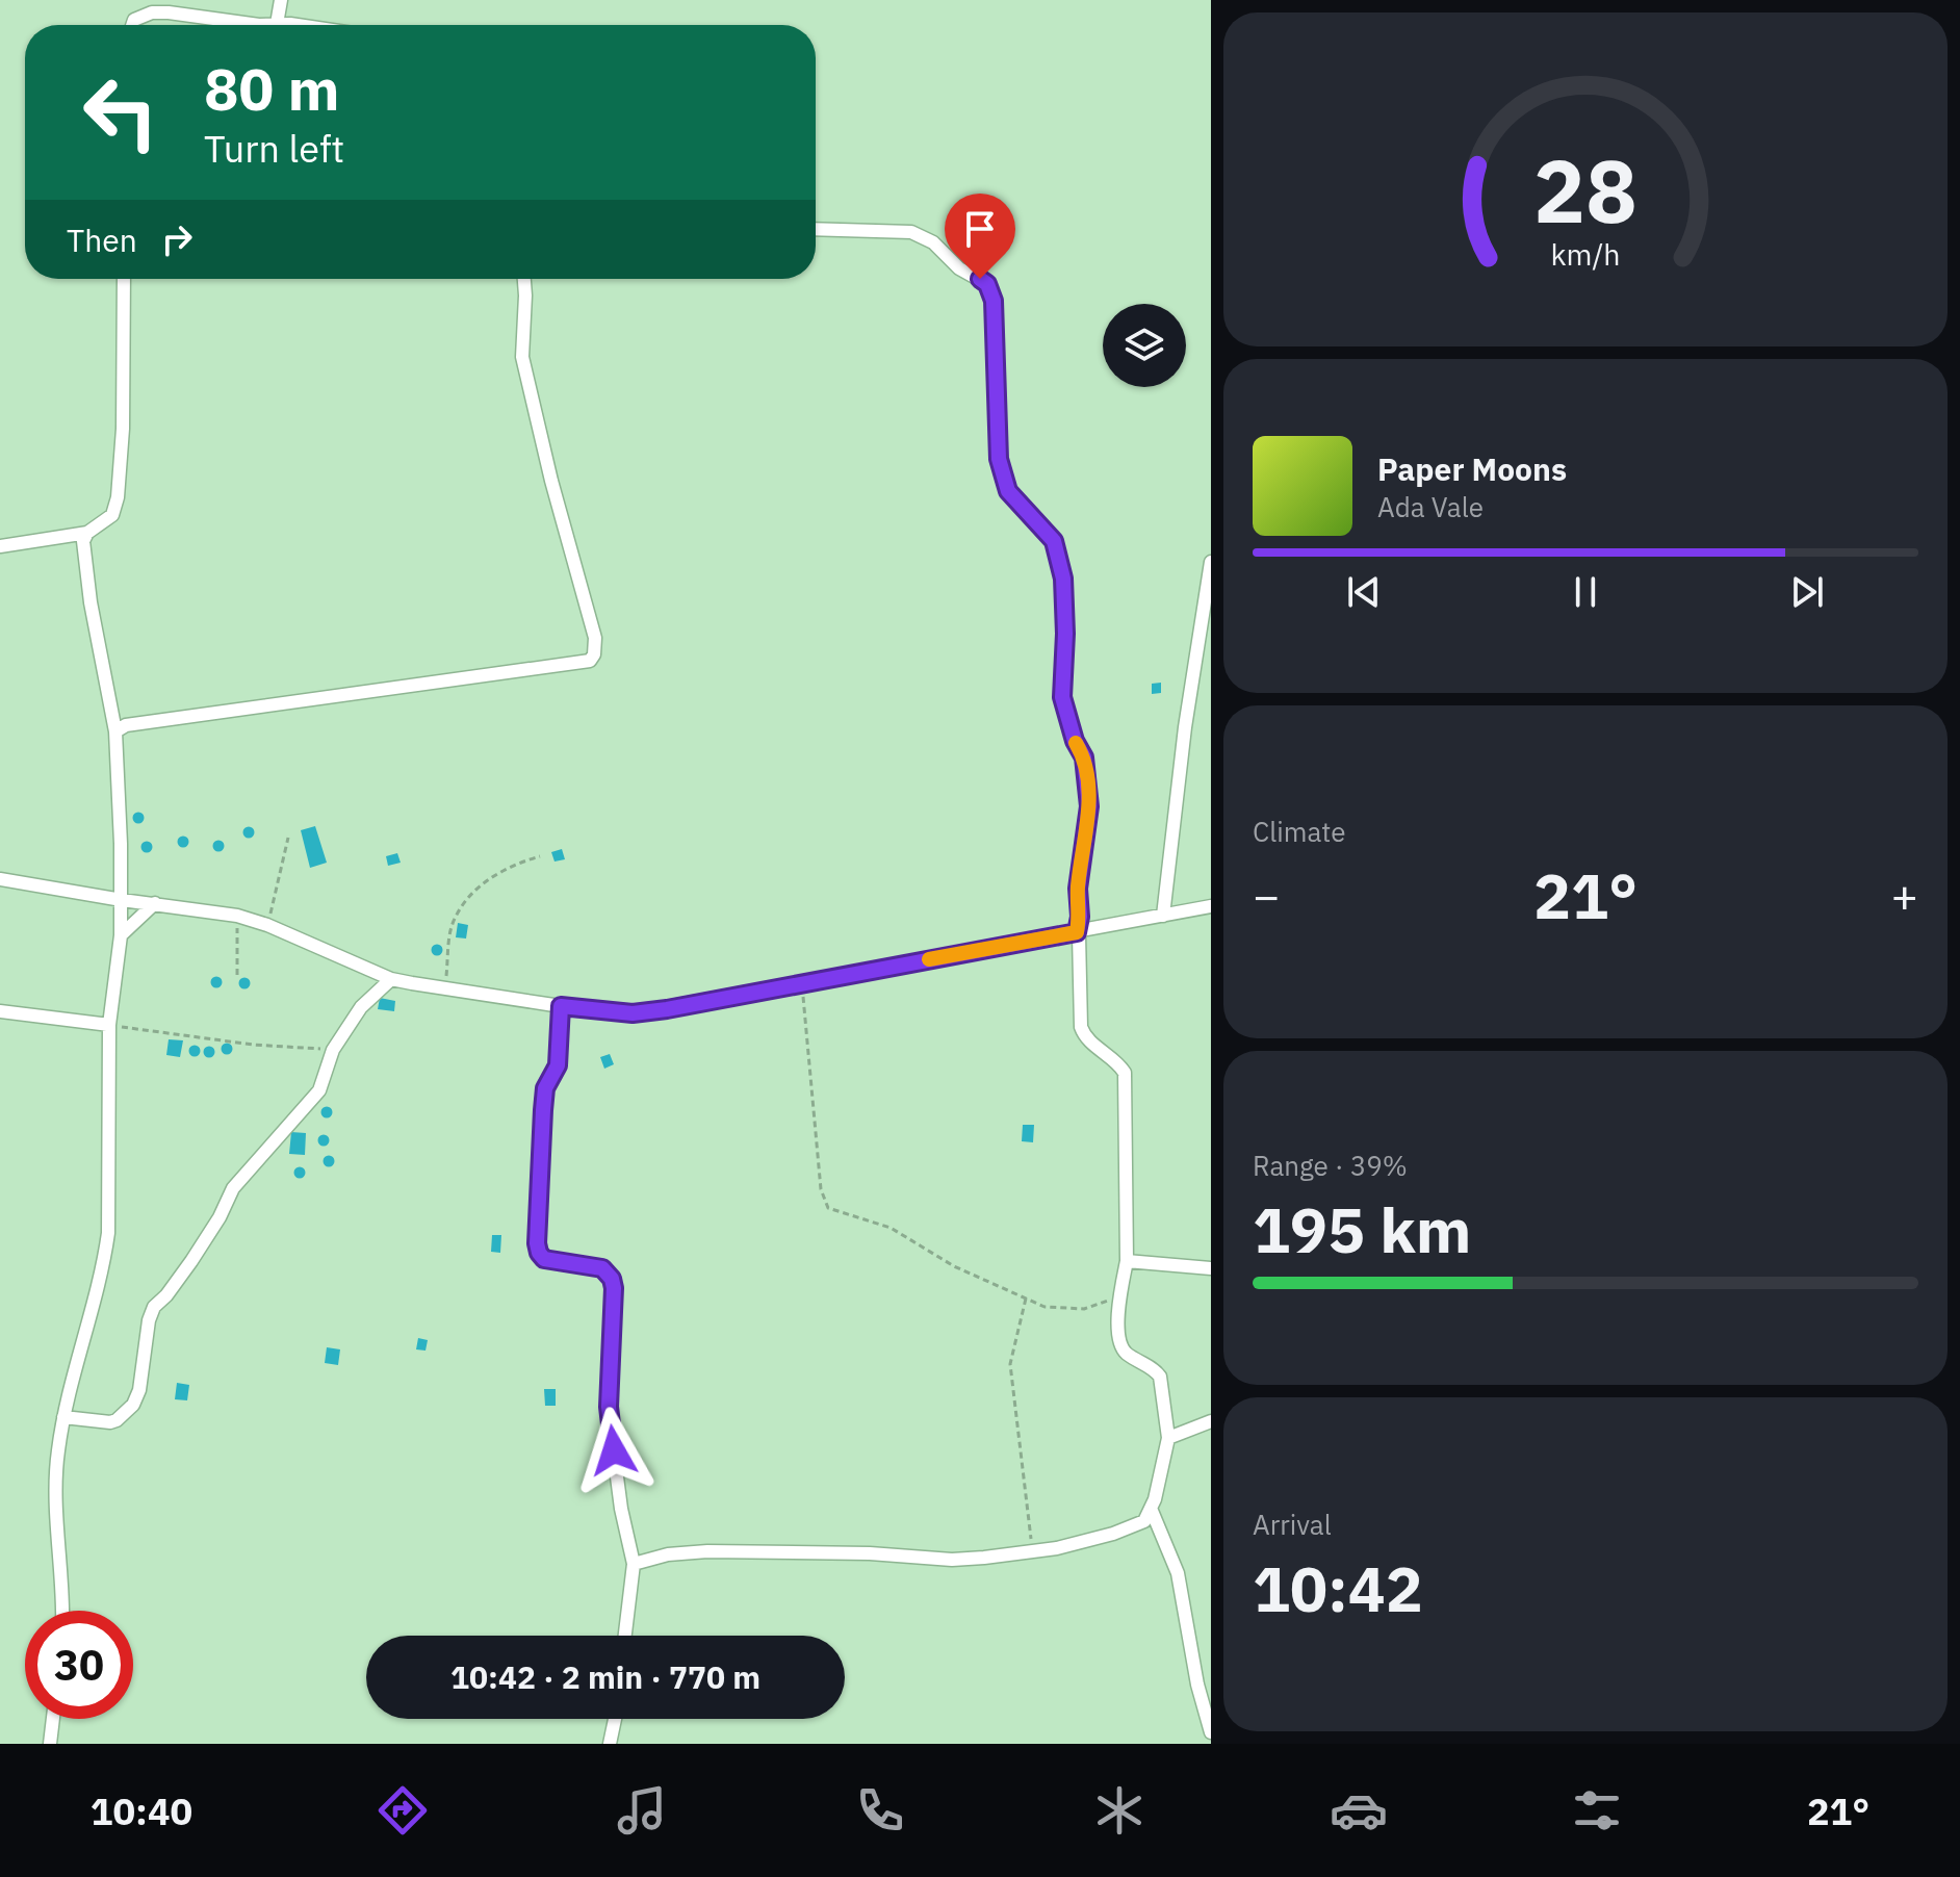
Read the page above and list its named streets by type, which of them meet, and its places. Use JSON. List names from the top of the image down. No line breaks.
{"page":{"turn":["80 m","Turn left"],"then":"Then","song":["Paper Moons","Ada Vale"],"tile":["Climate",["Range · 39%","195 km"],["Arrival","10:42"]],"heat":["−","21°","+"],"limit":"30","trip":"10:42 · 2 min · 770 m","tabs":["10:40","21°"],"gauge":["28","km/h"]}}
